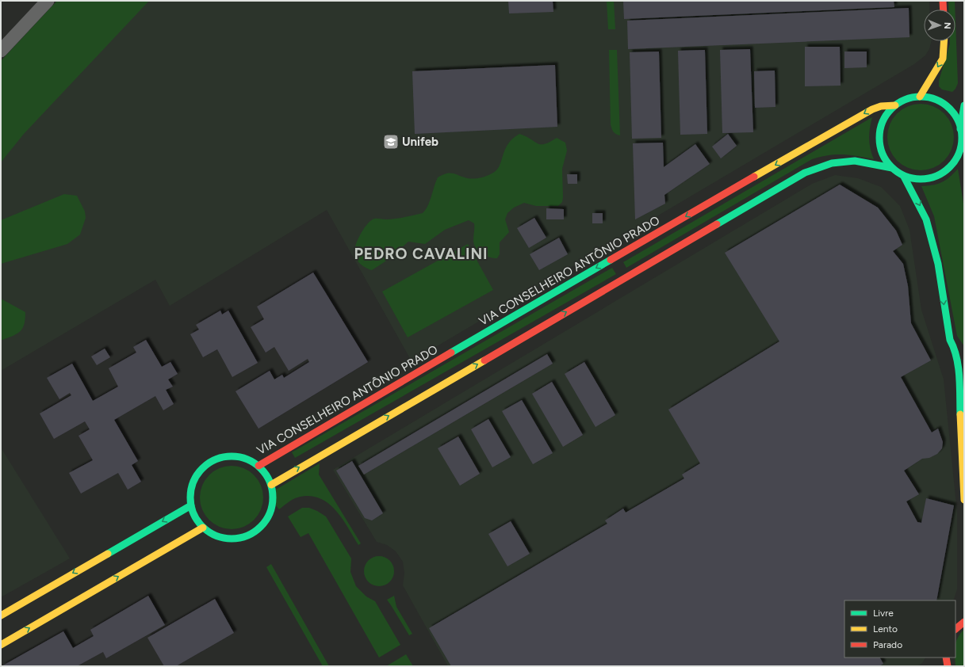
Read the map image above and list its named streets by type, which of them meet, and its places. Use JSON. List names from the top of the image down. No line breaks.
{"streets":{"main road":["VIA CONSELHEIRO ANTÔNIO PRADO"]},"districts":["PEDRO CAVALINI"],"places":{"school or university":["Unifeb"]},"legend":["Livre","Lento","Parado"],"north":"right"}
